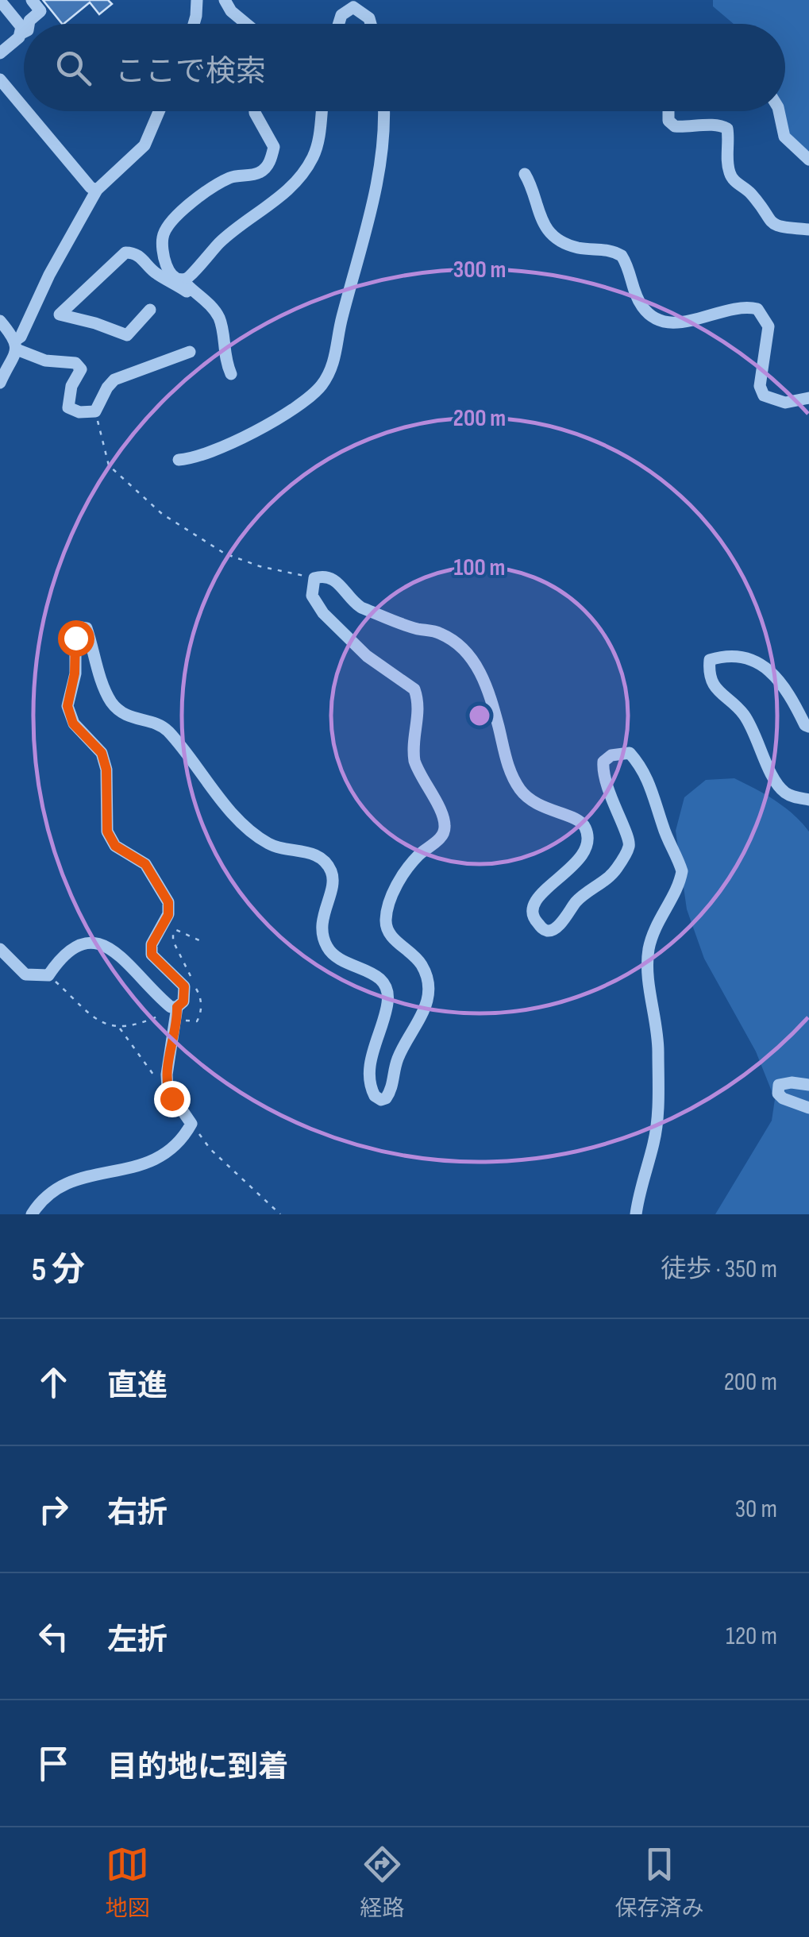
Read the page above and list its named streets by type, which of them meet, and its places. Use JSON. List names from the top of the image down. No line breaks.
{"page":{"search":"ここで検索","heading":["5 分","徒歩 · 350 m"],"list":[["直進","200 m"],["右折","30 m"],["左折","120 m"],"目的地に到着"],"nav":["地図","経路","保存済み"]},"rings":["300 m","200 m","100 m"]}
